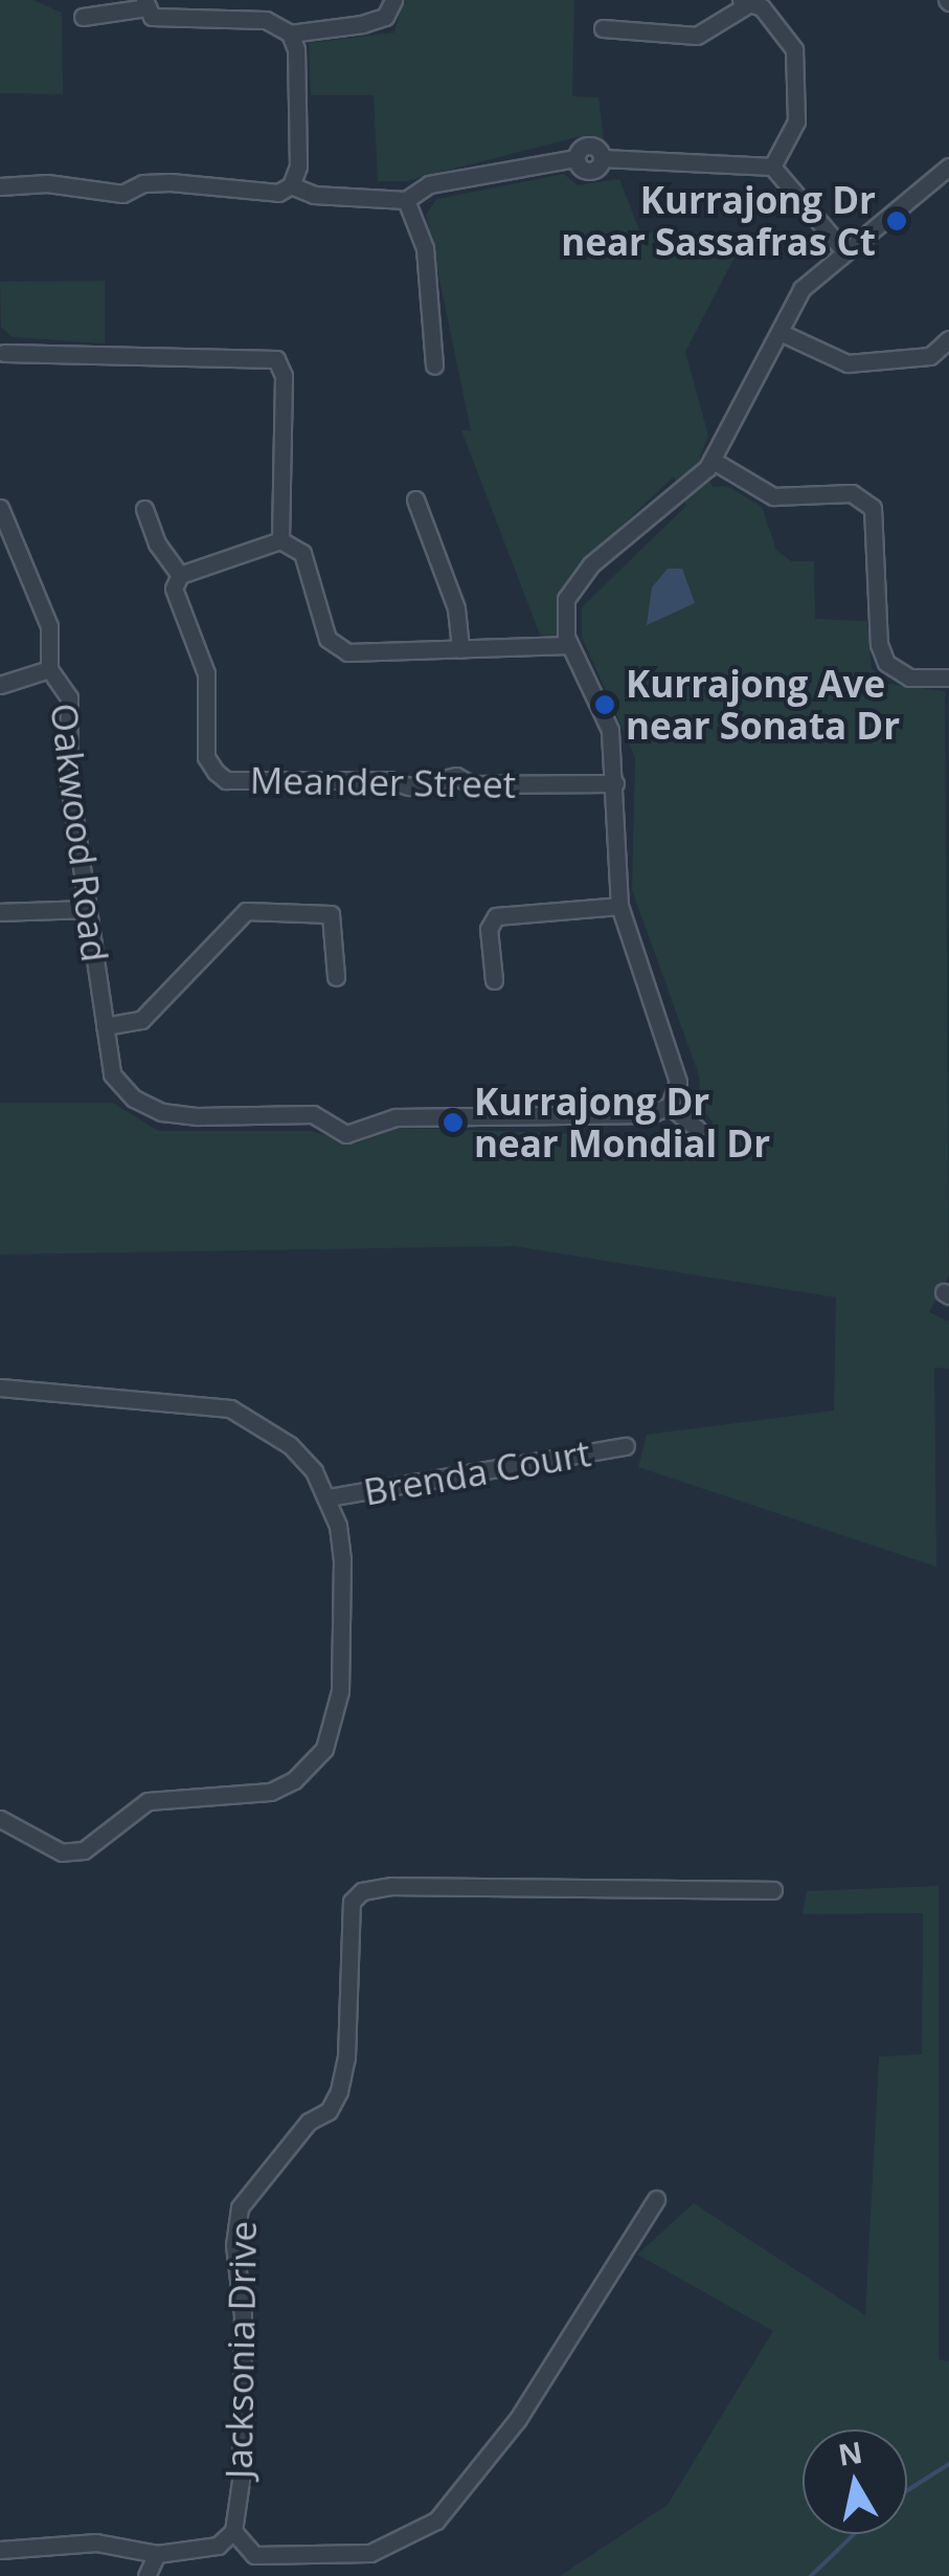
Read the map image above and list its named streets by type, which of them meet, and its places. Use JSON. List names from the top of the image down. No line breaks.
{"streets":{"street":["Meander Street","Oakwood Road","Brenda Court","Jacksonia Drive"]},"places":["Kurrajong Dr near Sassafras Ct","Kurrajong Ave near Sonata Dr","Kurrajong Dr near Mondial Dr"],"north":"top"}
